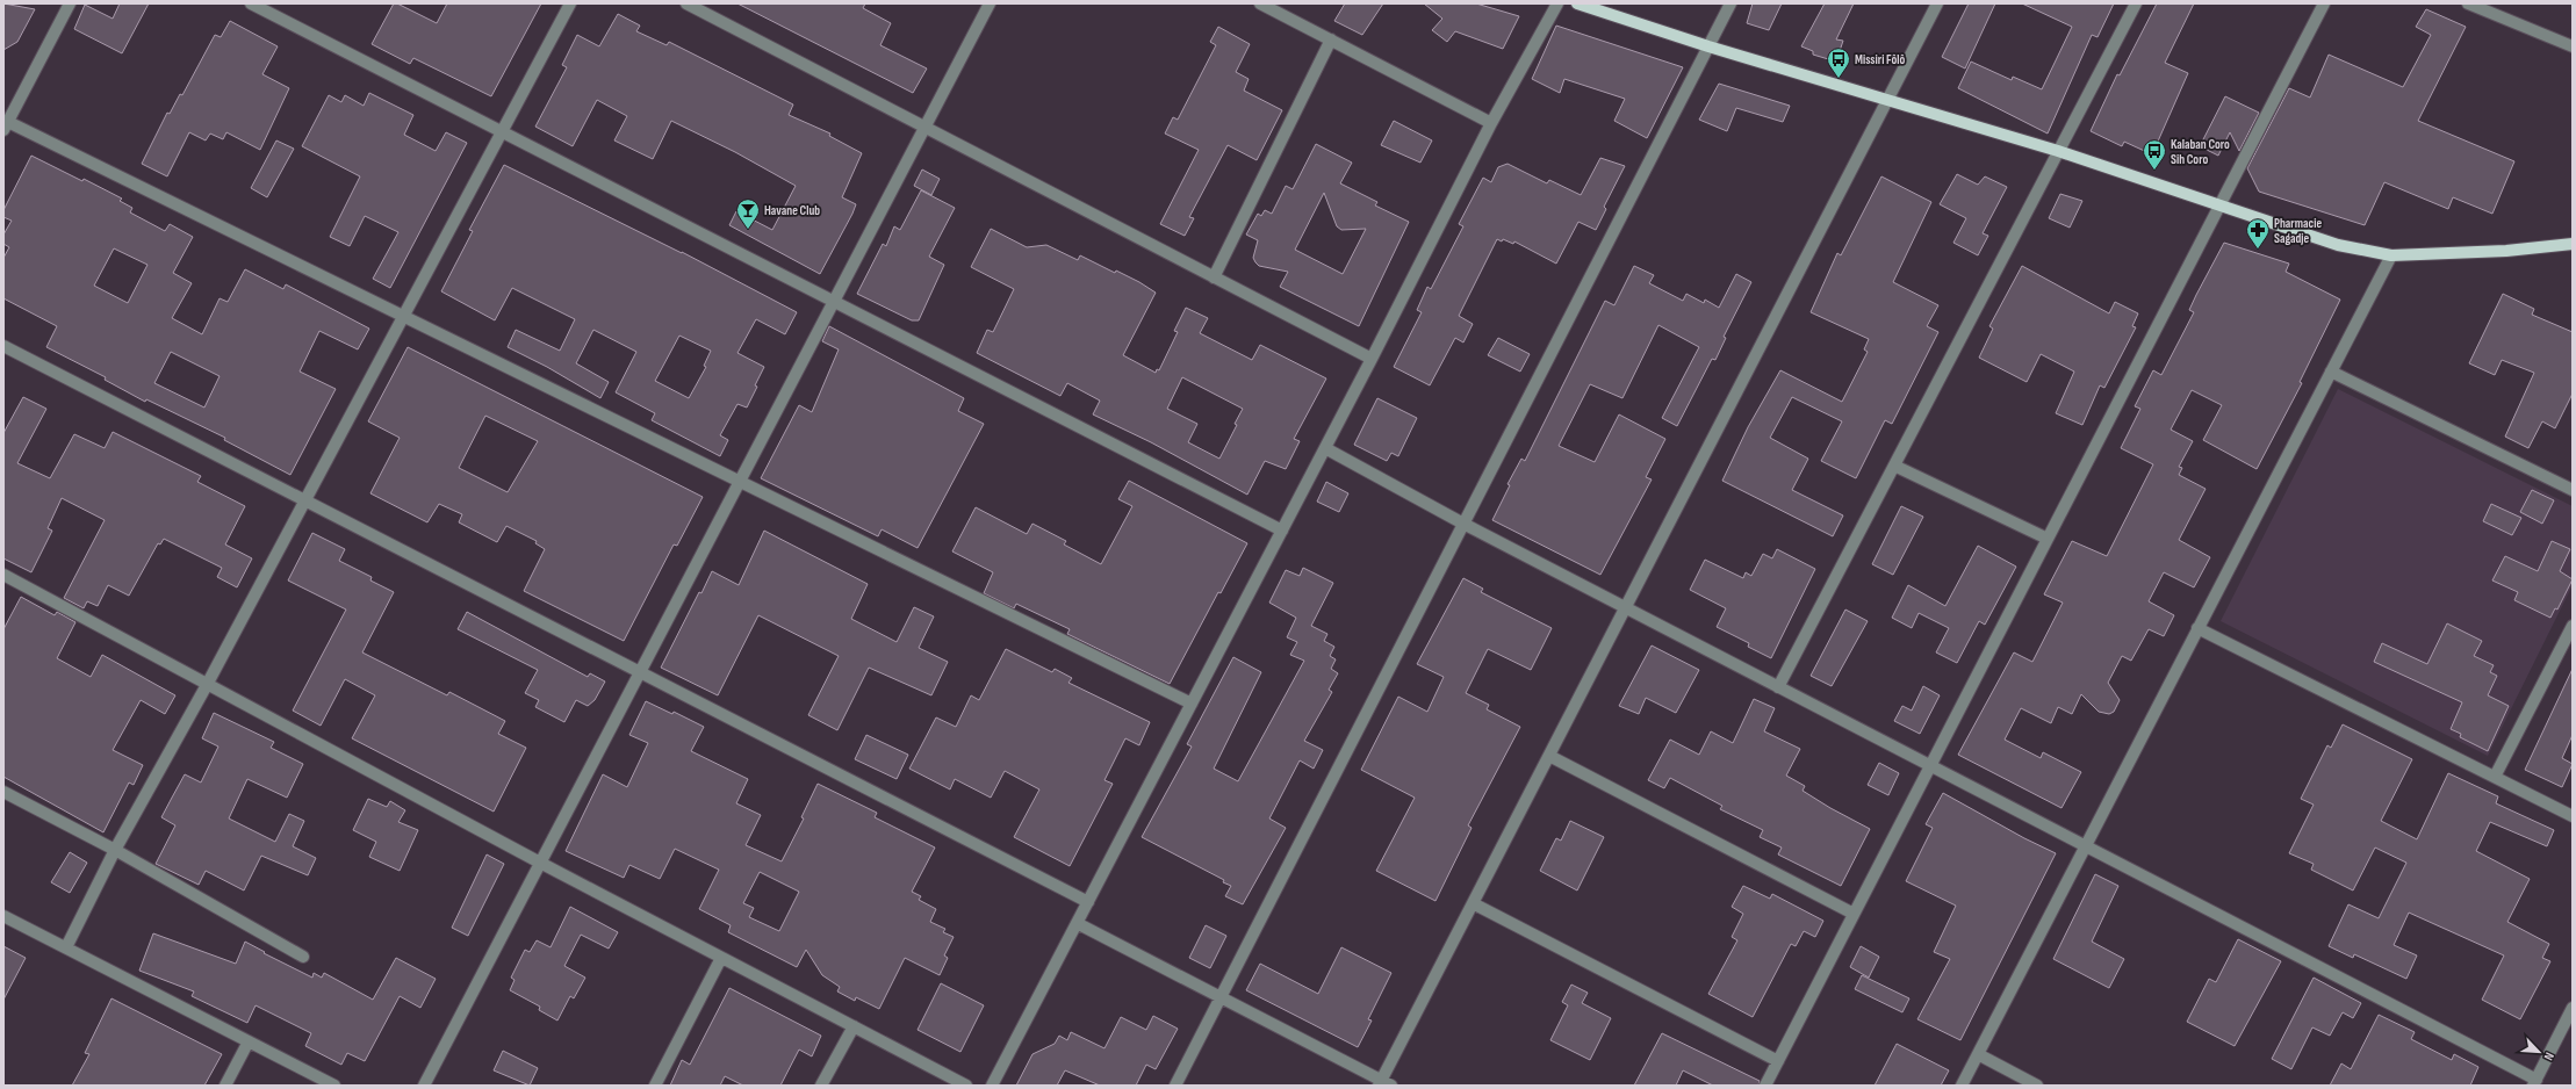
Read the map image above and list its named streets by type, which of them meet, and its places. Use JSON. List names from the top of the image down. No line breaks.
{"places":{"bus stop":["Missiri Fôlô","Kalaban Coro Sih Coro"],"bar":["Havane Club"],"pharmacy":["Pharmacie Sagadje"]},"north":"bottom right"}
